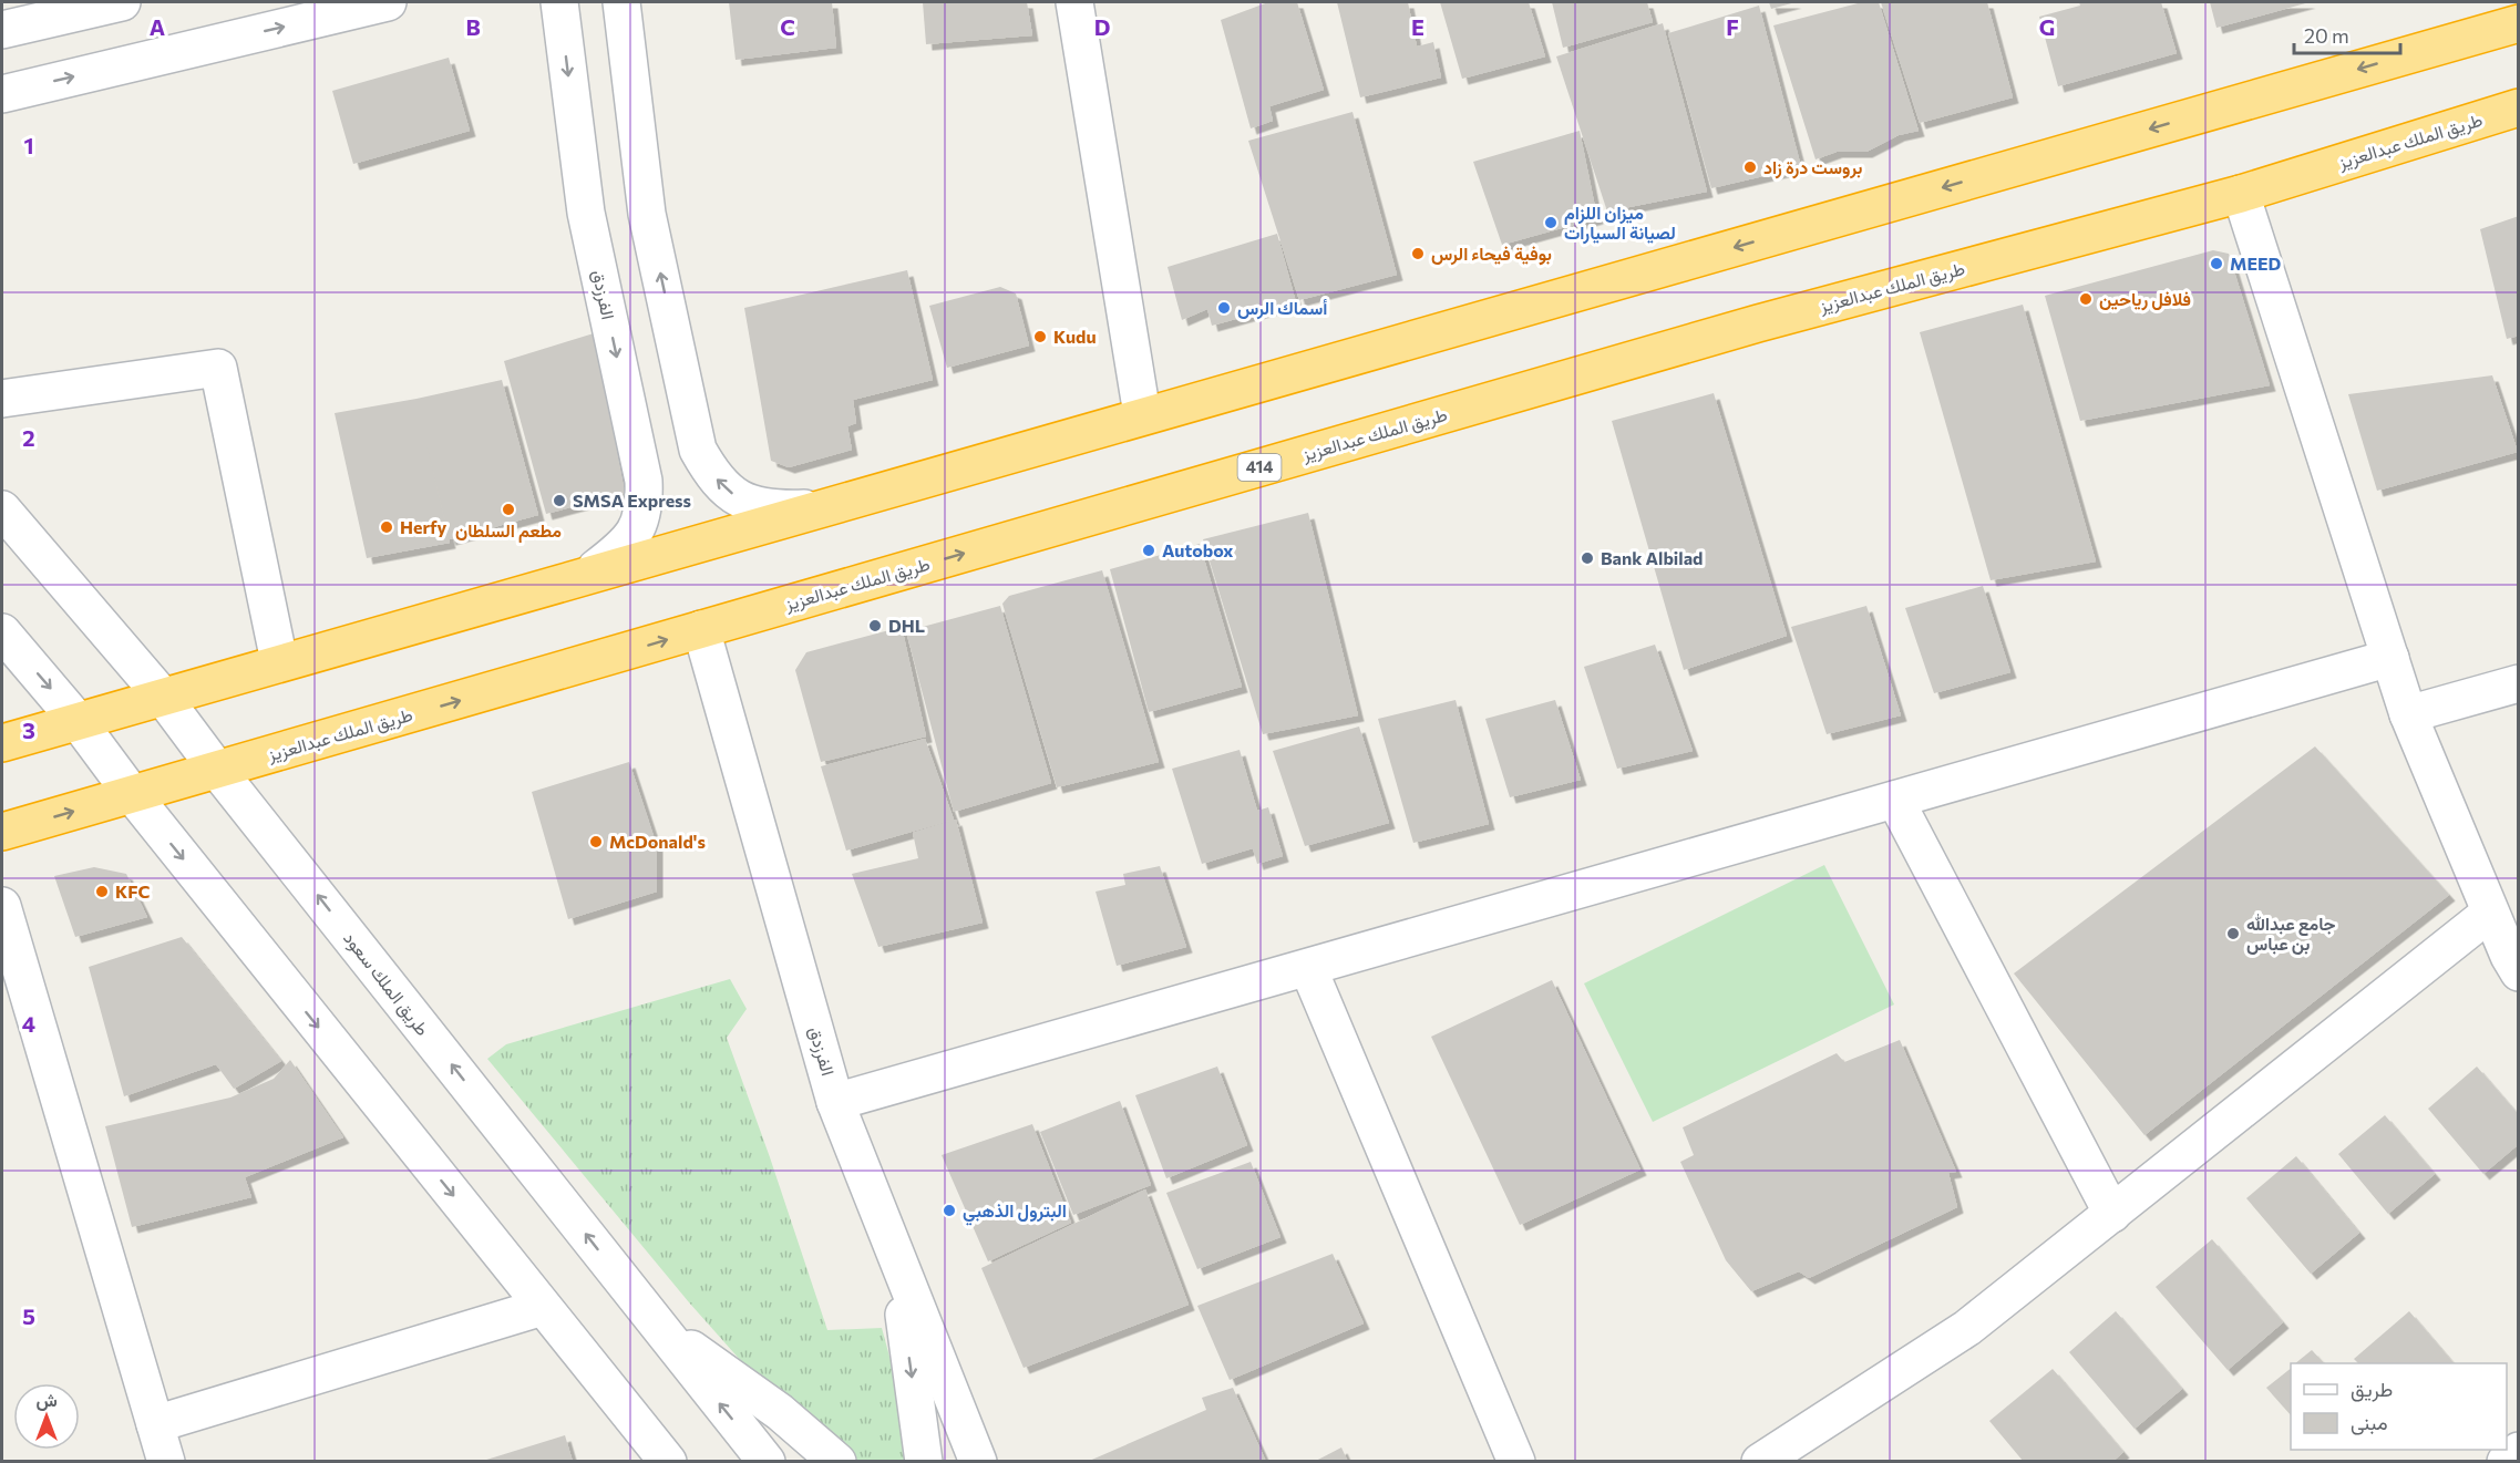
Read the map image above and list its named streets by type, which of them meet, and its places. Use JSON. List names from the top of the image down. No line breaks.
{"streets":{"highway":["طريق الملك عبدالعزيز","414"],"street":["الفرزدق","طريق الملك سعود"]},"crossings":[["طريق الملك عبدالعزيز","الفرزدق"],["طريق الملك عبدالعزيز","طريق الملك سعود"]],"one_way":["الفرزدق"],"places":["بروست درة زاد","ميزان اللزام لصيانة السيارات","بوفية فيحاء الرس","MEED","فلافل رياحين","أسماك الرس","Kudu","SMSA Express","مطعم السلطان","Herfy","Autobox","Bank Albilad","DHL","McDonald's","KFC","جامع عبدالله بن عباس","البترول الذهبي"],"legend":["طريق","مبنى"],"scale_bar":"20 m","north":"top","grid":{"columns":["A","B","C","D","E","F","G"],"rows":["1","2","3","4","5"]}}
